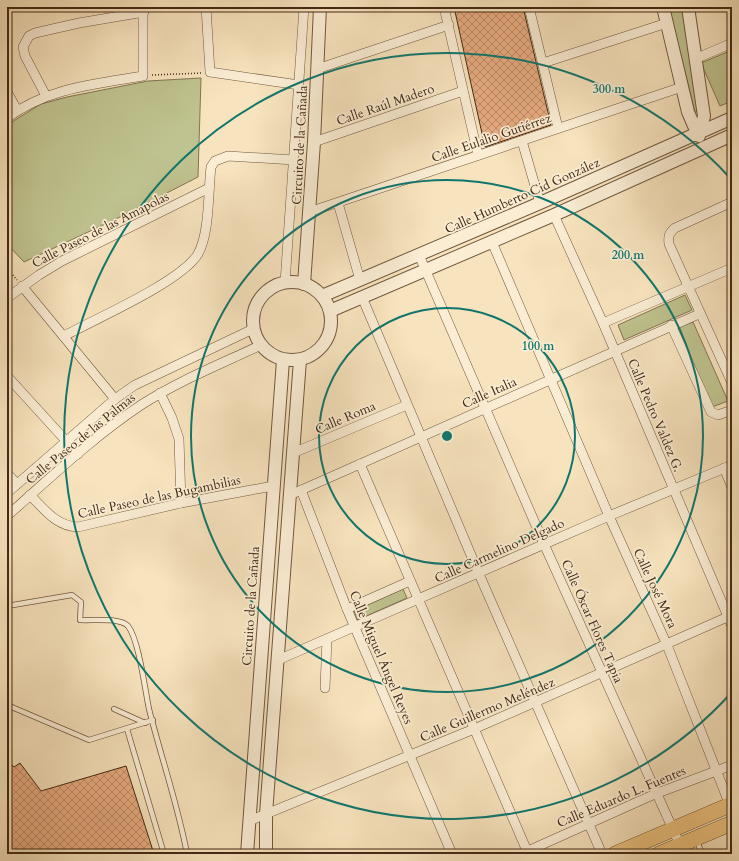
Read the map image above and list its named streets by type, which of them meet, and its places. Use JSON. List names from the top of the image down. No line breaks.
{"streets":{"street":["Calle Raúl Madero","Calle Eulalio Gutiérrez","Circuito de la Cañada","Calle Humberto Cid González","Calle Paseo de las Amapolas","Calle Italia","Calle Pedro Valdez G.","Calle Roma","Calle Paseo de las Palmas","Calle Paseo de las Bugambilias","Calle Carmelino Delgado","Calle José Mora","Calle Óscar Flores Tapia","Calle Miguel Ángel Reyes","Calle Guillermo Meléndez","Calle Eduardo L. Fuentes"]},"crossings":[["Calle Raúl Madero","Circuito de la Cañada"],["Calle Eulalio Gutiérrez","Circuito de la Cañada"],["Circuito de la Cañada","Calle Humberto Cid González"],["Circuito de la Cañada","Calle Paseo de las Palmas"],["Circuito de la Cañada","Calle Paseo de las Bugambilias"],["Circuito de la Cañada","Calle Guillermo Meléndez"],["Calle Humberto Cid González","Calle Paseo de las Palmas"],["Calle Humberto Cid González","Calle Óscar Flores Tapia"],["Calle Italia","Calle Pedro Valdez G."],["Calle Italia","Calle José Mora"],["Calle Italia","Calle Óscar Flores Tapia"],["Calle Italia","Calle Miguel Ángel Reyes"],["Calle Pedro Valdez G.","Calle Carmelino Delgado"],["Calle Pedro Valdez G.","Calle Guillermo Meléndez"],["Calle Paseo de las Palmas","Calle Paseo de las Bugambilias"],["Calle Carmelino Delgado","Calle José Mora"],["Calle Carmelino Delgado","Calle Óscar Flores Tapia"],["Calle Carmelino Delgado","Calle Miguel Ángel Reyes"],["Calle José Mora","Calle Guillermo Meléndez"],["Calle José Mora","Calle Eduardo L. Fuentes"],["Calle Óscar Flores Tapia","Calle Guillermo Meléndez"],["Calle Óscar Flores Tapia","Calle Eduardo L. Fuentes"],["Calle Miguel Ángel Reyes","Calle Guillermo Meléndez"]],"rings":["300 m","200 m","100 m"]}
